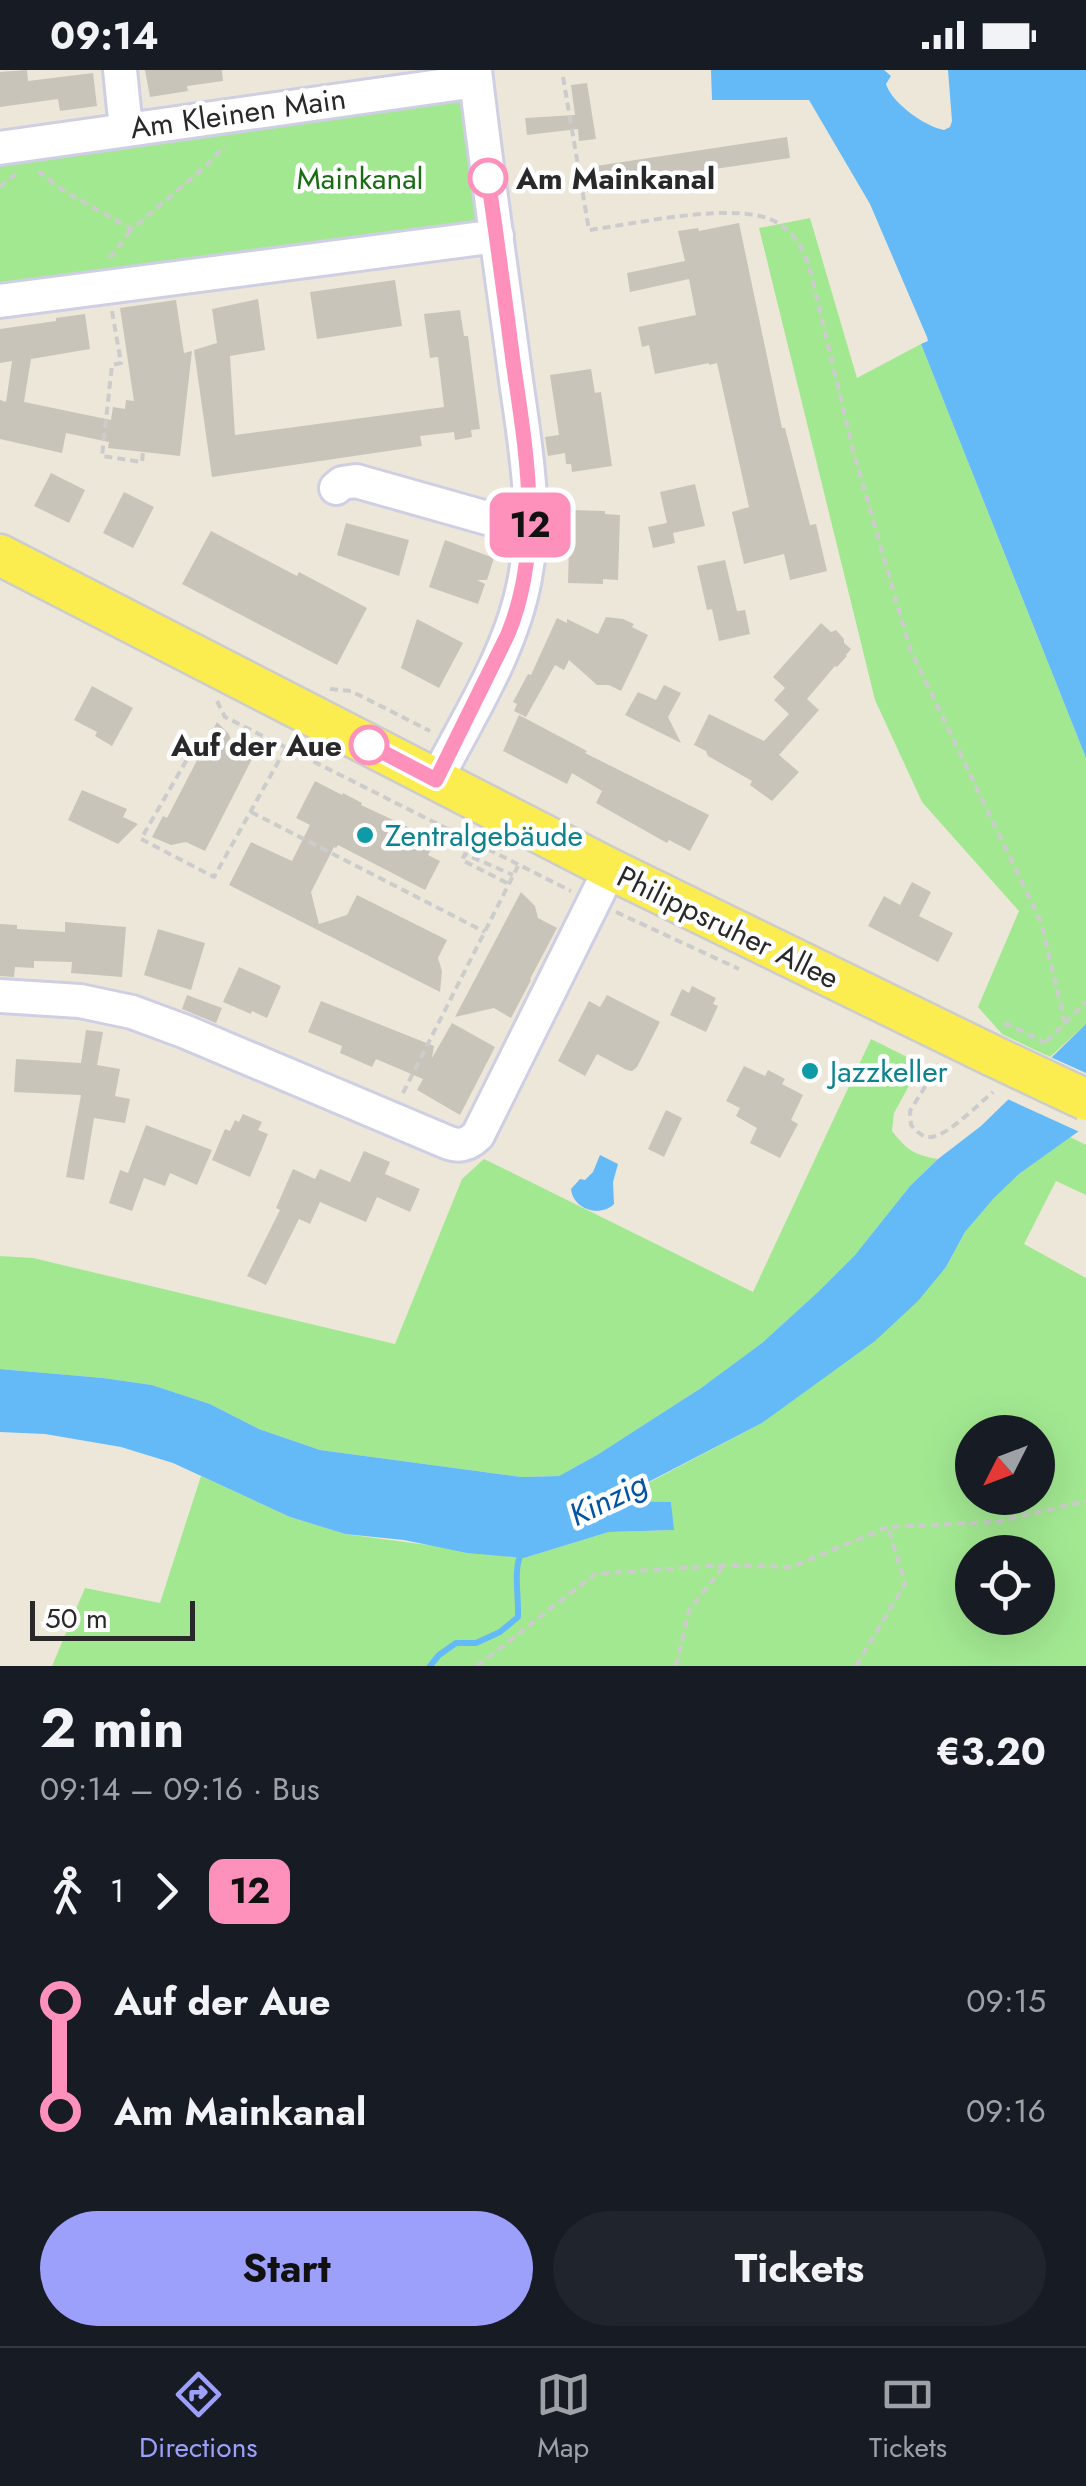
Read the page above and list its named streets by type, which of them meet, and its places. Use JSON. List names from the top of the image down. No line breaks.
{"streets":{"main road":["Philippsruher Allee"],"street":["Am Kleinen Main"]},"water":["Kinzig"],"parks":["Mainkanal"],"places":["Am Mainkanal","Auf der Aue","Zentralgebäude","Jazzkeller"],"lines":["bus line 12"],"scale_bar":"50 m","north":"bottom left","page":{"status":"09:14","on_map":"12","scale":"50 m","heading":["2 min","09:14 – 09:16 · Bus","€3.20"],"legs":["1","12"],"list":[{"name":"Auf der Aue","value":"09:15"},{"name":"Am Mainkanal","value":"09:16"}],"buttons":["Start","Tickets"],"tabs":["Directions","Map","Tickets"]}}
